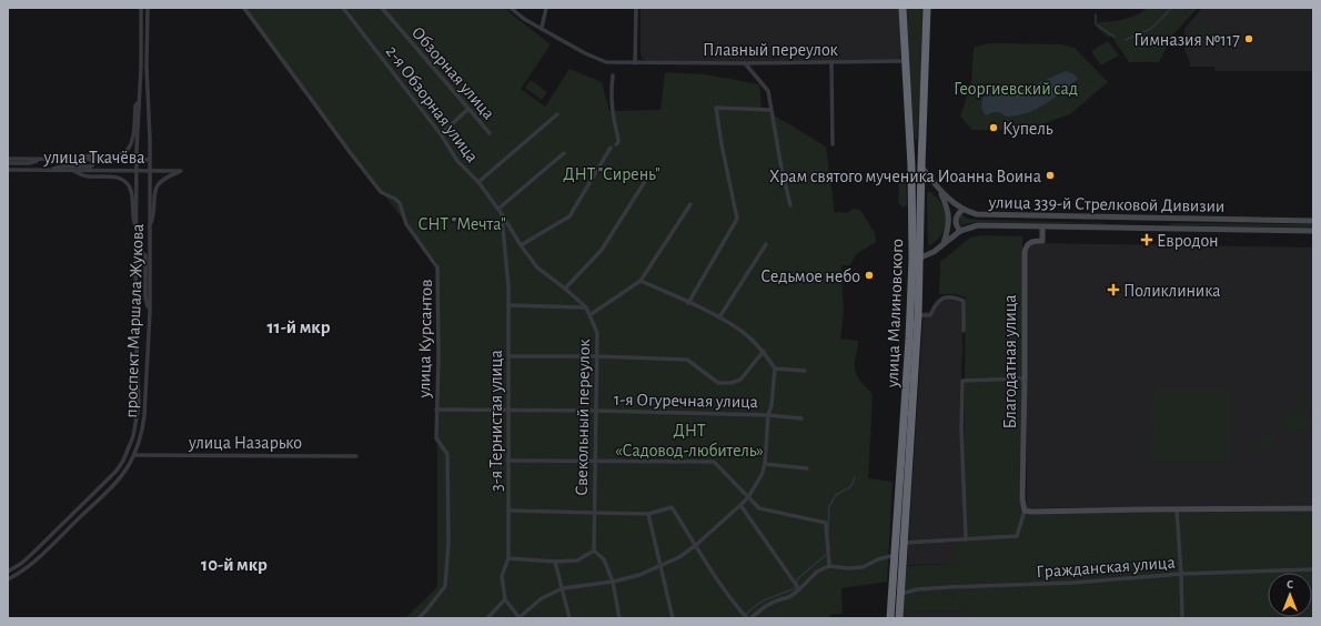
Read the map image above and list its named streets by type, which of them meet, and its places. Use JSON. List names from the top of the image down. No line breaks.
{"streets":{"highway":["улица Малиновского"],"main road":["улица 339-й Стрелковой Дивизии","Благодатная улица"],"street":["Плавный переулок","Обзорная улица","2-я Обзорная улица","улица Ткачёва","проспект Маршала Жукова","улица Курсантов","1-я Огуречная улица","Свекольный переулок","3-я Тернистая улица","улица Назарько","Гражданская улица"]},"crossings":[["Плавный переулок","улица Малиновского"],["2-я Обзорная улица","Свекольный переулок"],["2-я Обзорная улица","3-я Тернистая улица"],["улица Ткачёва","проспект Маршала Жукова"],["улица 339-й Стрелковой Дивизии","улица Малиновского"],["улица 339-й Стрелковой Дивизии","Благодатная улица"],["улица Малиновского","Благодатная улица"],["улица Малиновского","Гражданская улица"],["проспект Маршала Жукова","улица Назарько"],["улица Курсантов","1-я Огуречная улица"],["1-я Огуречная улица","Свекольный переулок"],["1-я Огуречная улица","3-я Тернистая улица"],["Свекольный переулок","3-я Тернистая улица"]],"districts":["11-й мкр","10-й мкр"],"parks":["Георгиевский сад","ДНТ \"Сирень\"","СНТ \"Мечта\"","ДНТ «Садовод-любитель»"],"places":{"other":["Гимназия №117","Купель","Храм святого мученика Иоанна Воина","Седьмое небо"],"health":["Евродон","Поликлиника"]},"north":"top"}
